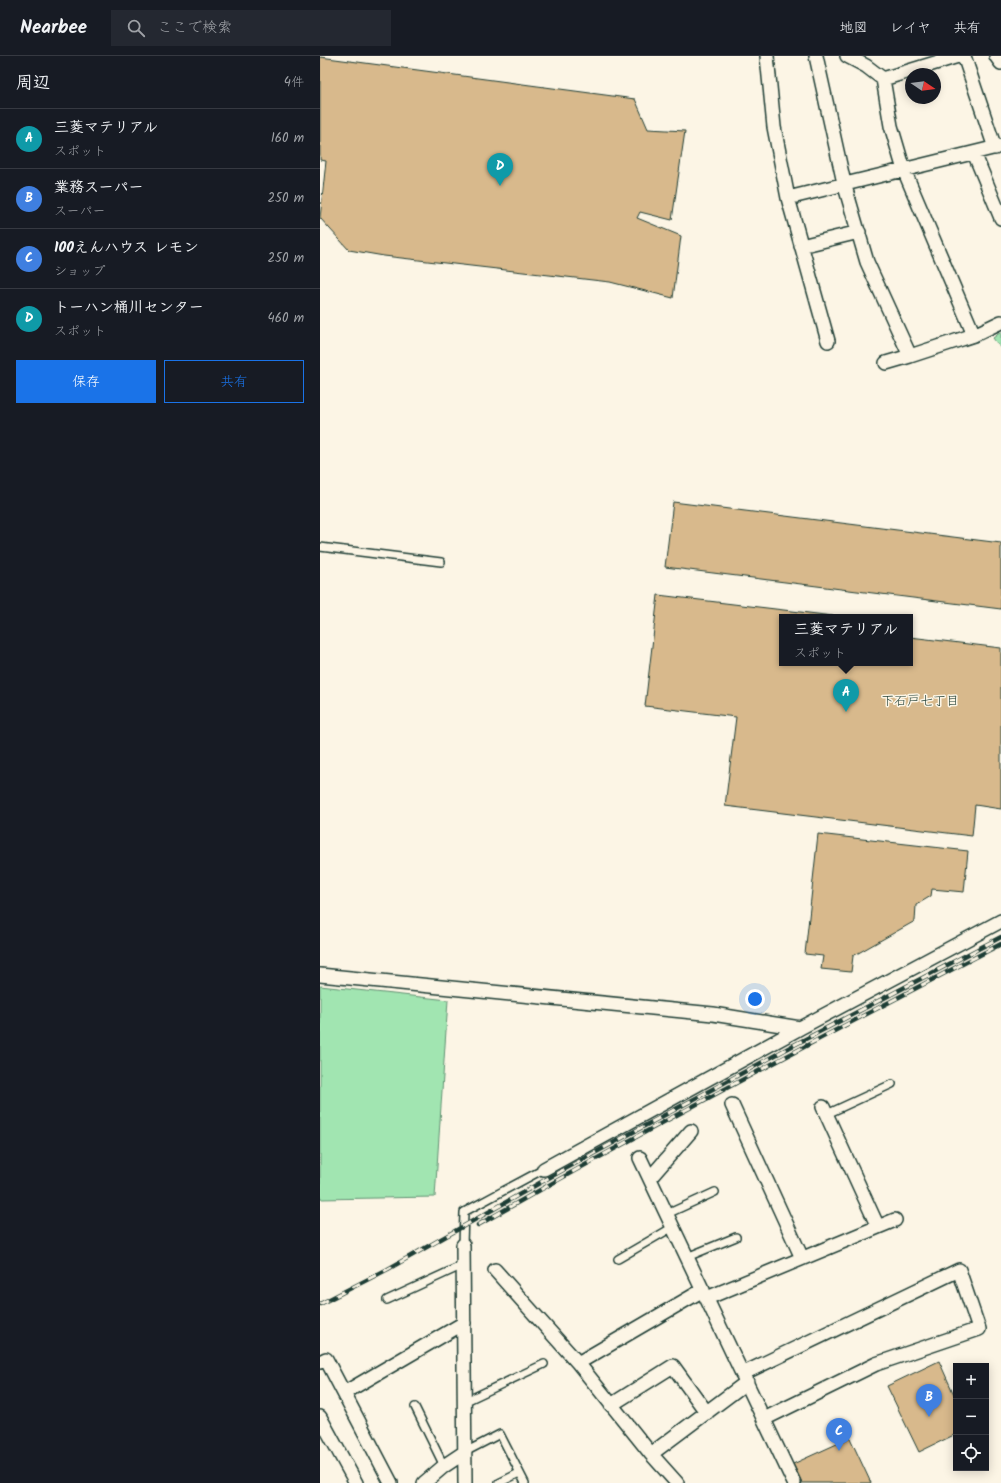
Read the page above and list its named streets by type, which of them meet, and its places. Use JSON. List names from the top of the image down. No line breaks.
{"districts":["下石戸七丁目"],"north":"right","page":{"header":"Nearbee","search":"ここで検索","nav":["地図","レイヤ","共有"],"heading":["周辺","4件"],"list":[{"mark":"A","name":"三菱マテリアル","note":"スポット","value":"160 m"},{"mark":"B","name":"業務スーパー","note":"スーパー","value":"250 m"},{"mark":"C","name":"100えんハウス レモン","note":"ショップ","value":"250 m"},{"mark":"D","name":"トーハン桶川センター","note":"スポット","value":"460 m"}],"pins":["D","A","B","C"],"buttons":["保存","共有"],"popup":["三菱マテリアル","スポット"],"map_buttons":["+","−"]}}
